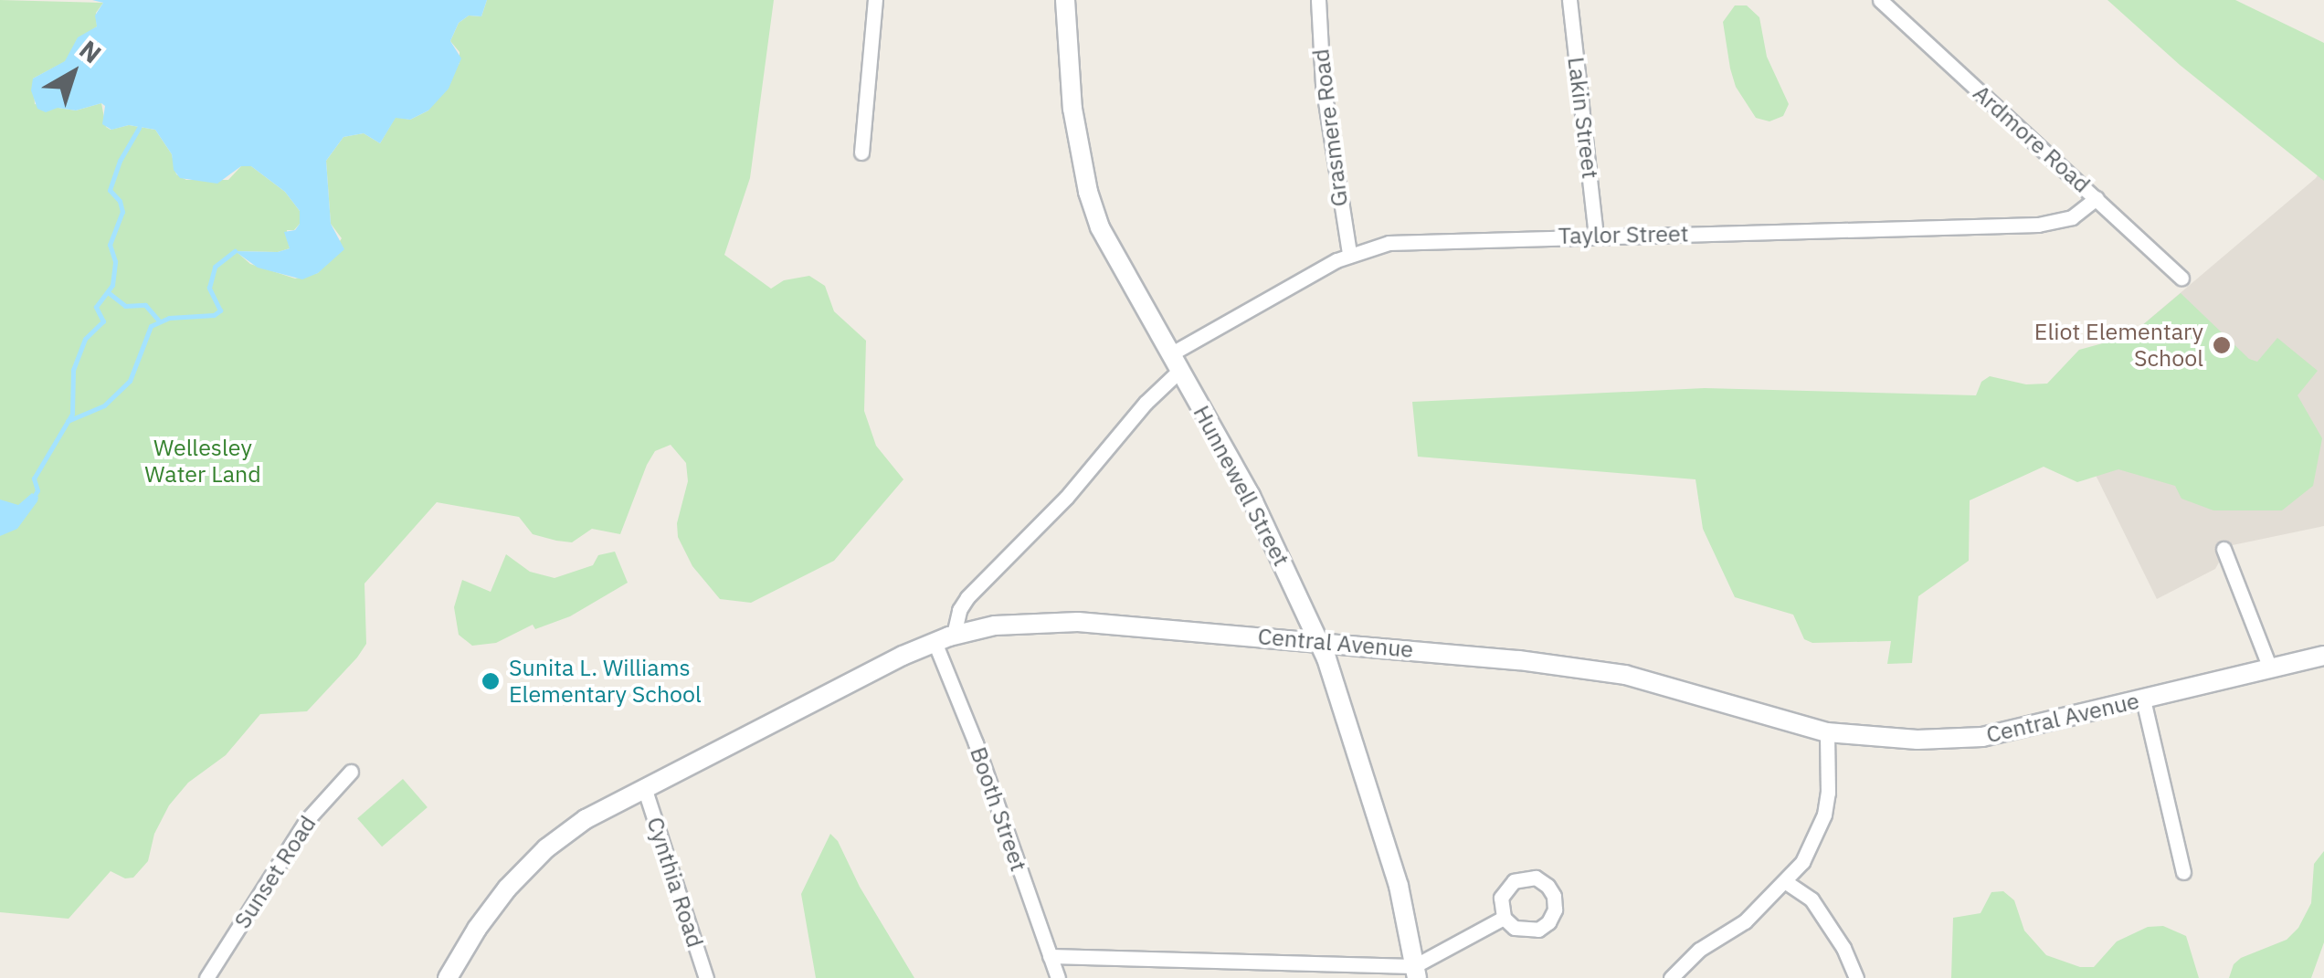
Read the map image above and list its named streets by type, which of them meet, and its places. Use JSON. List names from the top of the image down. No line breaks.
{"streets":{"main road":["Hunnewell Street","Central Avenue"],"street":["Lakin Street","Grasmere Road","Ardmore Road","Taylor Street","Booth Street","Sunset Road","Cynthia Road"]},"crossings":[["Lakin Street","Taylor Street"],["Grasmere Road","Taylor Street"],["Ardmore Road","Taylor Street"],["Taylor Street","Hunnewell Street"],["Taylor Street","Central Avenue"],["Hunnewell Street","Central Avenue"],["Central Avenue","Booth Street"],["Central Avenue","Cynthia Road"]],"parks":["Wellesley Water Land"],"places":["Eliot Elementary School","Sunita L. Williams Elementary School"],"north":"top right"}
